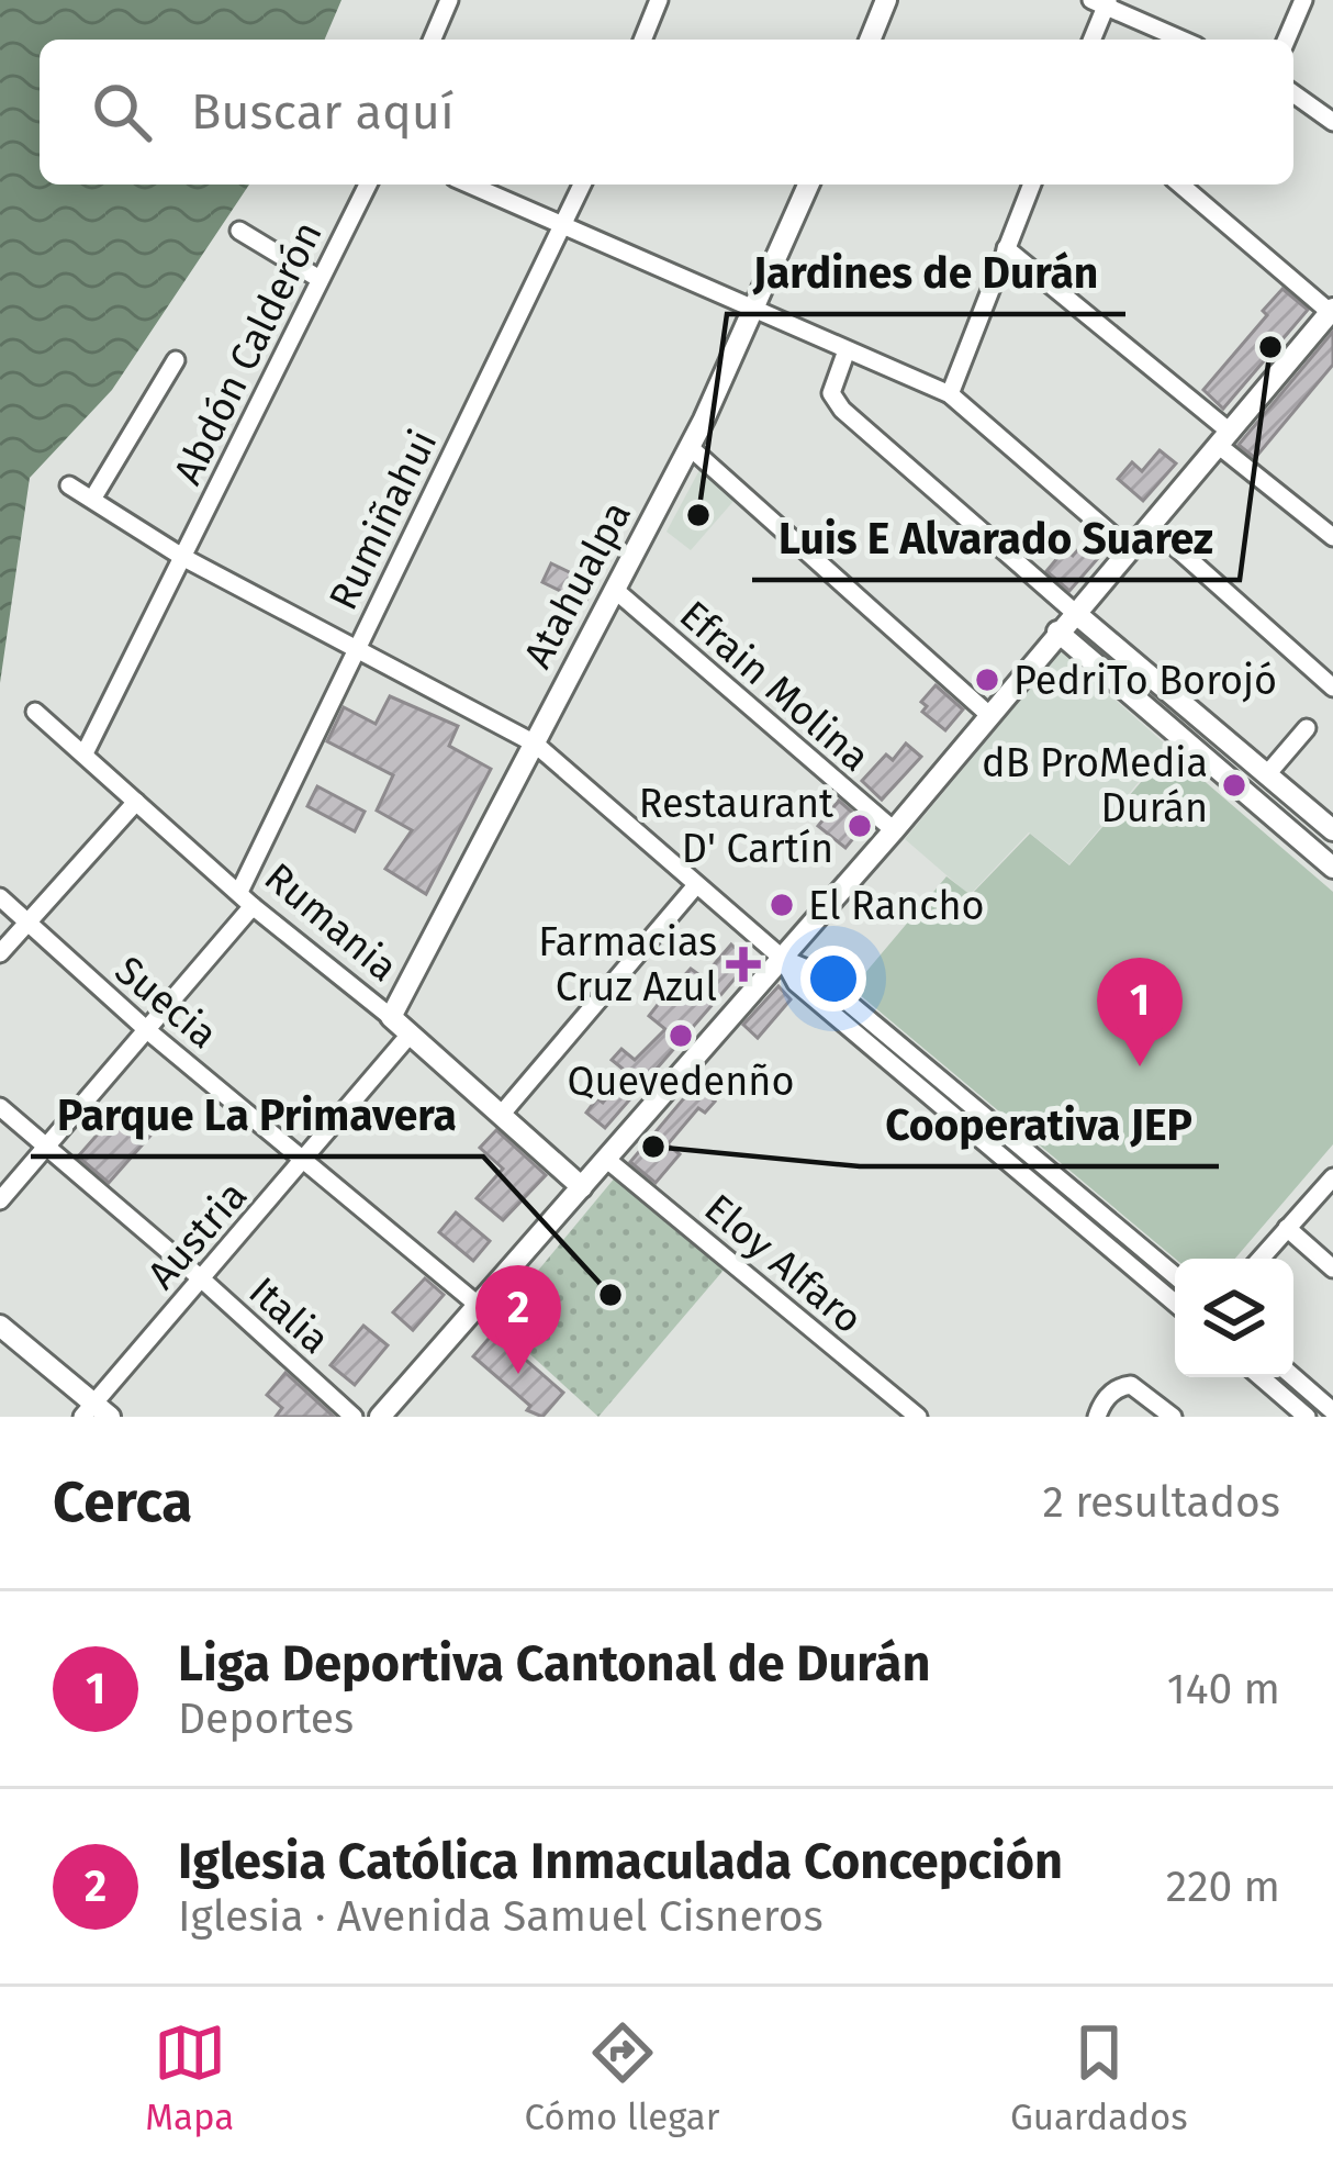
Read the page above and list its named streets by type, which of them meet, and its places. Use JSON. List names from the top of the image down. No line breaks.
{"streets":{"street":["Abdón Calderón","Rumiñahui","Atahualpa","Efrain Molina","Rumania","Suecia","Austria","Eloy Alfaro","Italia"]},"crossings":[["Abdón Calderón","Rumania"],["Rumiñahui","Rumania"],["Rumiñahui","Suecia"],["Rumiñahui","Italia"],["Atahualpa","Efrain Molina"],["Atahualpa","Rumania"],["Rumania","Austria"],["Suecia","Austria"],["Austria","Italia"]],"places":{"other":["Luis E Alvarado Suarez","Jardines de Durán","PedriTo Borojó","dB ProMedia Durán","Restaurant D' Cartín","El Rancho","Quevedenño","Cooperativa JEP","Parque La Primavera"],"health":["Farmacias Cruz Azul"]},"page":{"search":"Buscar aquí","pins":["1","2"],"heading":["Cerca","2 resultados"],"list":[{"mark":"1","name":"Liga Deportiva Cantonal de Durán","note":"Deportes","value":"140 m"},{"mark":"2","name":"Iglesia Católica Inmaculada Concepción","note":"Iglesia · Avenida Samuel Cisneros","value":"220 m"}],"nav":["Mapa","Cómo llegar","Guardados"]}}
